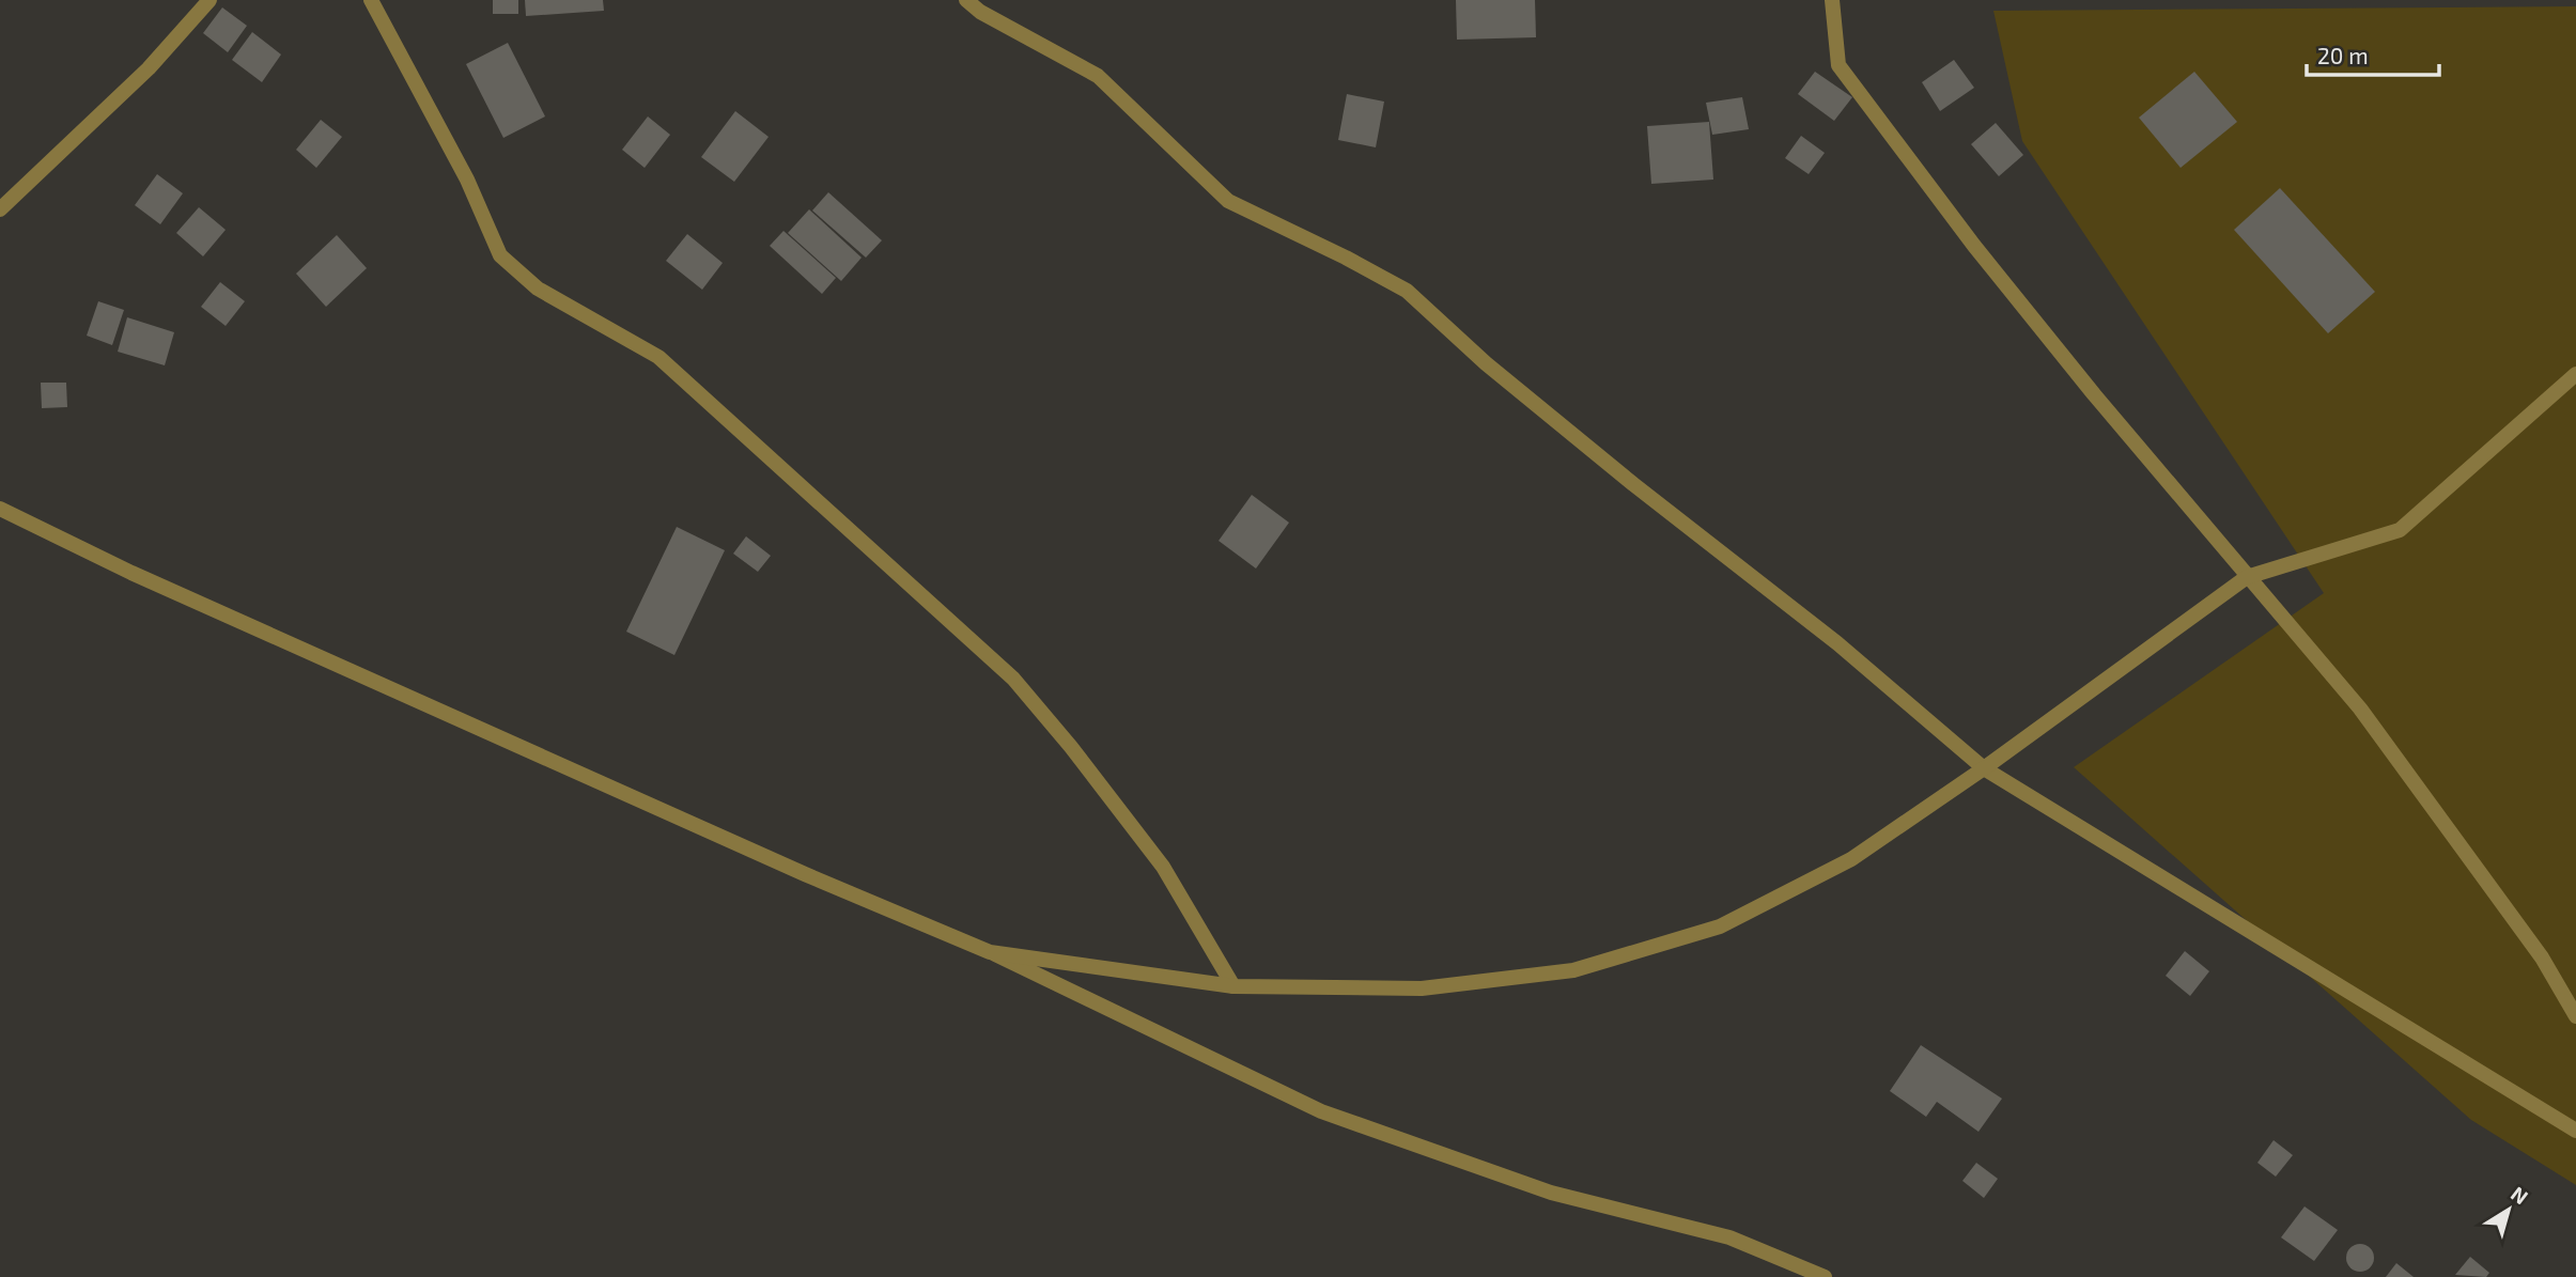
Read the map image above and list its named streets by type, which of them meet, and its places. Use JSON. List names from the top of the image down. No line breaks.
{"scale_bar":"20 m","north":"top right"}
